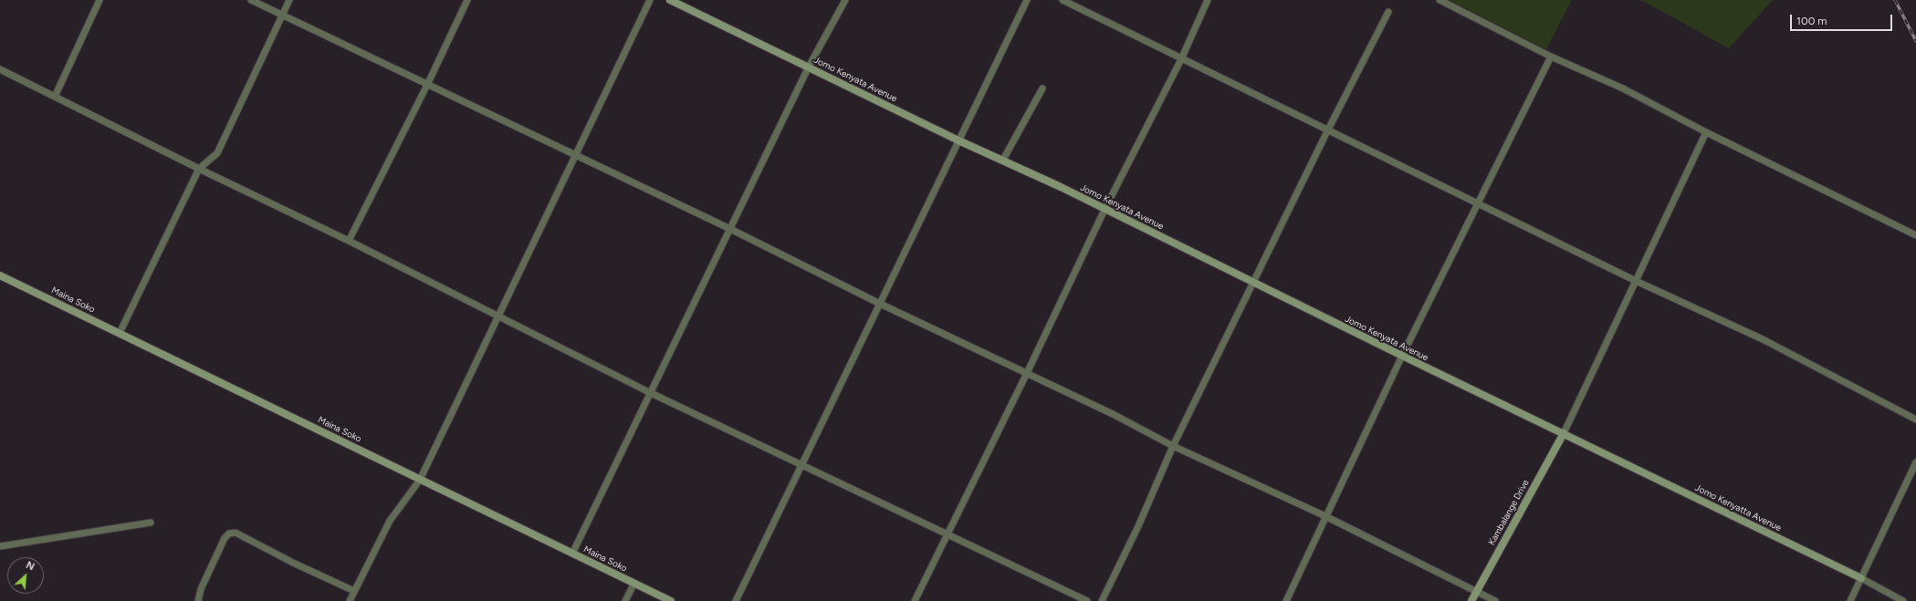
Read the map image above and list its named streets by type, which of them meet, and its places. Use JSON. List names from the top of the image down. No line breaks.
{"streets":{"street":["Jomo Kenyata Avenue","Maina Soko","Jomo Kenyatta Avenue","Kambalange Drive"]},"crossings":[["Jomo Kenyata Avenue","Jomo Kenyatta Avenue"],["Jomo Kenyata Avenue","Kambalange Drive"],["Jomo Kenyatta Avenue","Kambalange Drive"]],"scale_bar":"100 m","north":"top right"}
